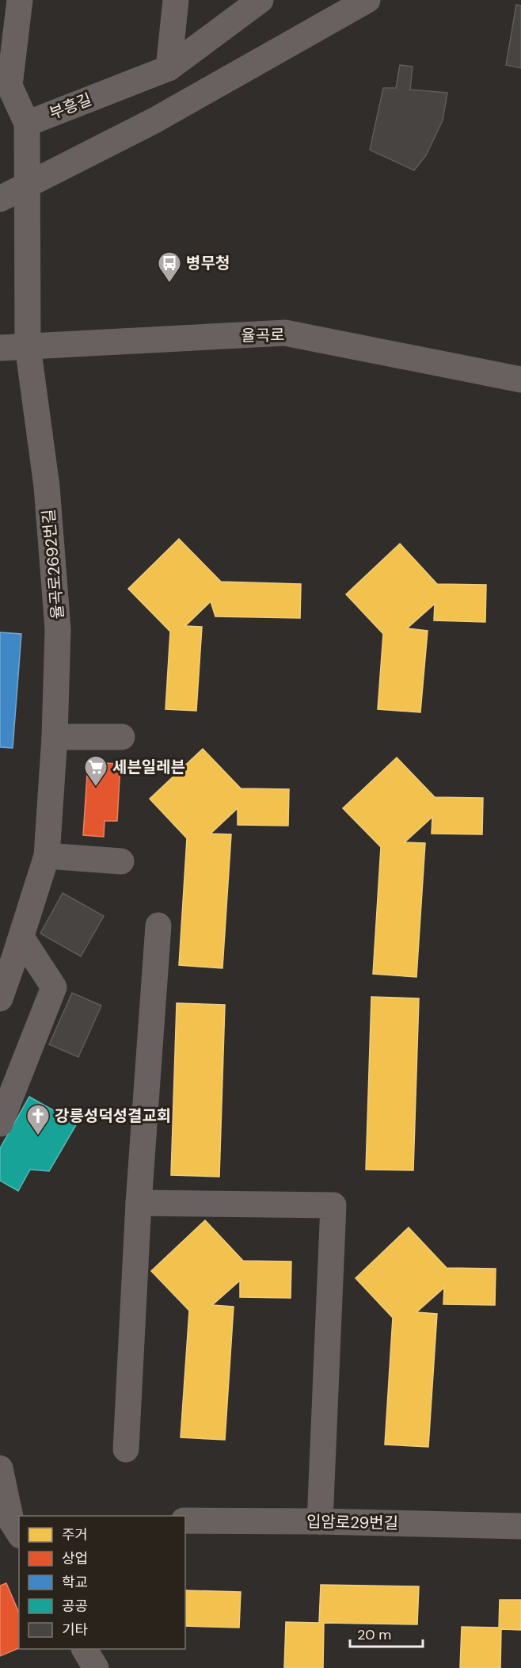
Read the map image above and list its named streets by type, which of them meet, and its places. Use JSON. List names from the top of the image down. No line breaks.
{"streets":{"street":["부흥길","율곡로","율곡로2692번길","입암로29번길"]},"crossings":[["부흥길","율곡로2692번길"],["율곡로","율곡로2692번길"]],"places":{"bus stop":["병무청"],"supermarket":["세븐일레븐"],"church":["강릉성덕성결교회"]},"legend":["주거","상업","학교","공공","기타"],"scale_bar":"20 m"}
